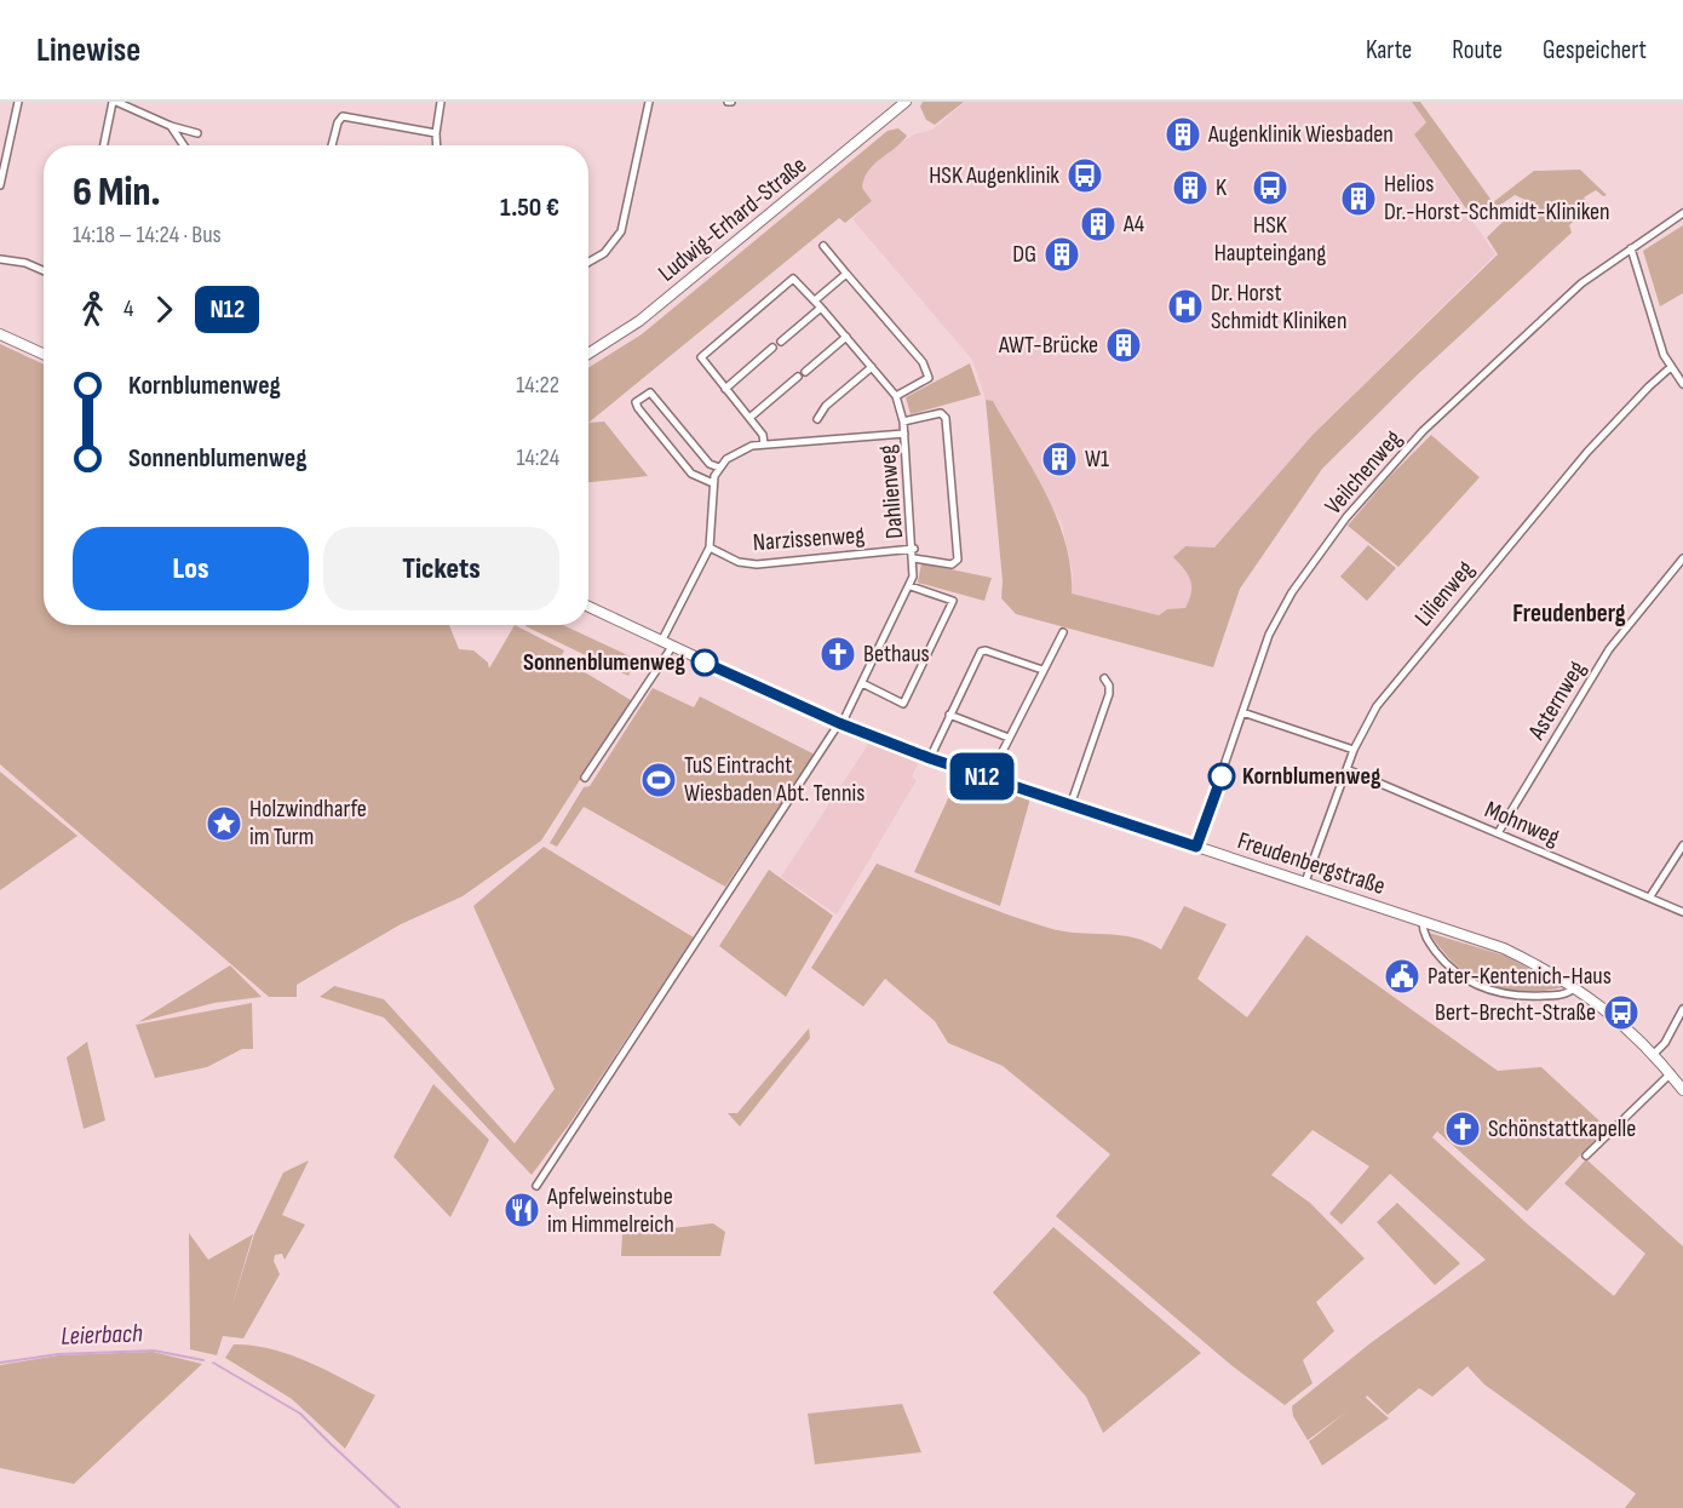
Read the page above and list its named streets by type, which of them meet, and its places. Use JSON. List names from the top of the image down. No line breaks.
{"streets":{"street":["Ludwig-Erhard-Straße","Veilchenweg","Dahlienweg","Narzissenweg","Lilienweg","Asternweg","Mohnweg","Freudenbergstraße"]},"crossings":[["Veilchenweg","Freudenbergstraße"],["Dahlienweg","Narzissenweg"],["Dahlienweg","Freudenbergstraße"],["Lilienweg","Mohnweg"],["Lilienweg","Freudenbergstraße"],["Asternweg","Mohnweg"]],"districts":["Freudenberg"],"water":["Leierbach"],"places":{"building":["Augenklinik Wiesbaden","K","Helios Dr.-Horst-Schmidt-Kliniken","A4","DG","AWT-Brücke","W1"],"bus stop":["HSK Augenklinik","HSK Haupteingang","Bert-Brecht-Straße"],"hospital":["Dr. Horst Schmidt Kliniken"],"church":["Bethaus","Schönstattkapelle"],"other":["Sonnenblumenweg","Kornblumenweg"],"sports":["TuS Eintracht Wiesbaden Abt. Tennis"],"place":["Holzwindharfe im Turm"],"public building":["Pater-Kentenich-Haus"],"restaurant":["Apfelweinstube im Himmelreich"]},"lines":["bus line N12"],"page":{"header":"Linewise","nav":["Karte","Route","Gespeichert"],"on_map":"N12","heading":["6 Min.","14:18 – 14:24 · Bus","1.50 €"],"legs":["4","N12"],"list":[{"name":"Kornblumenweg","value":"14:22"},{"name":"Sonnenblumenweg","value":"14:24"}],"buttons":["Los","Tickets"]}}
